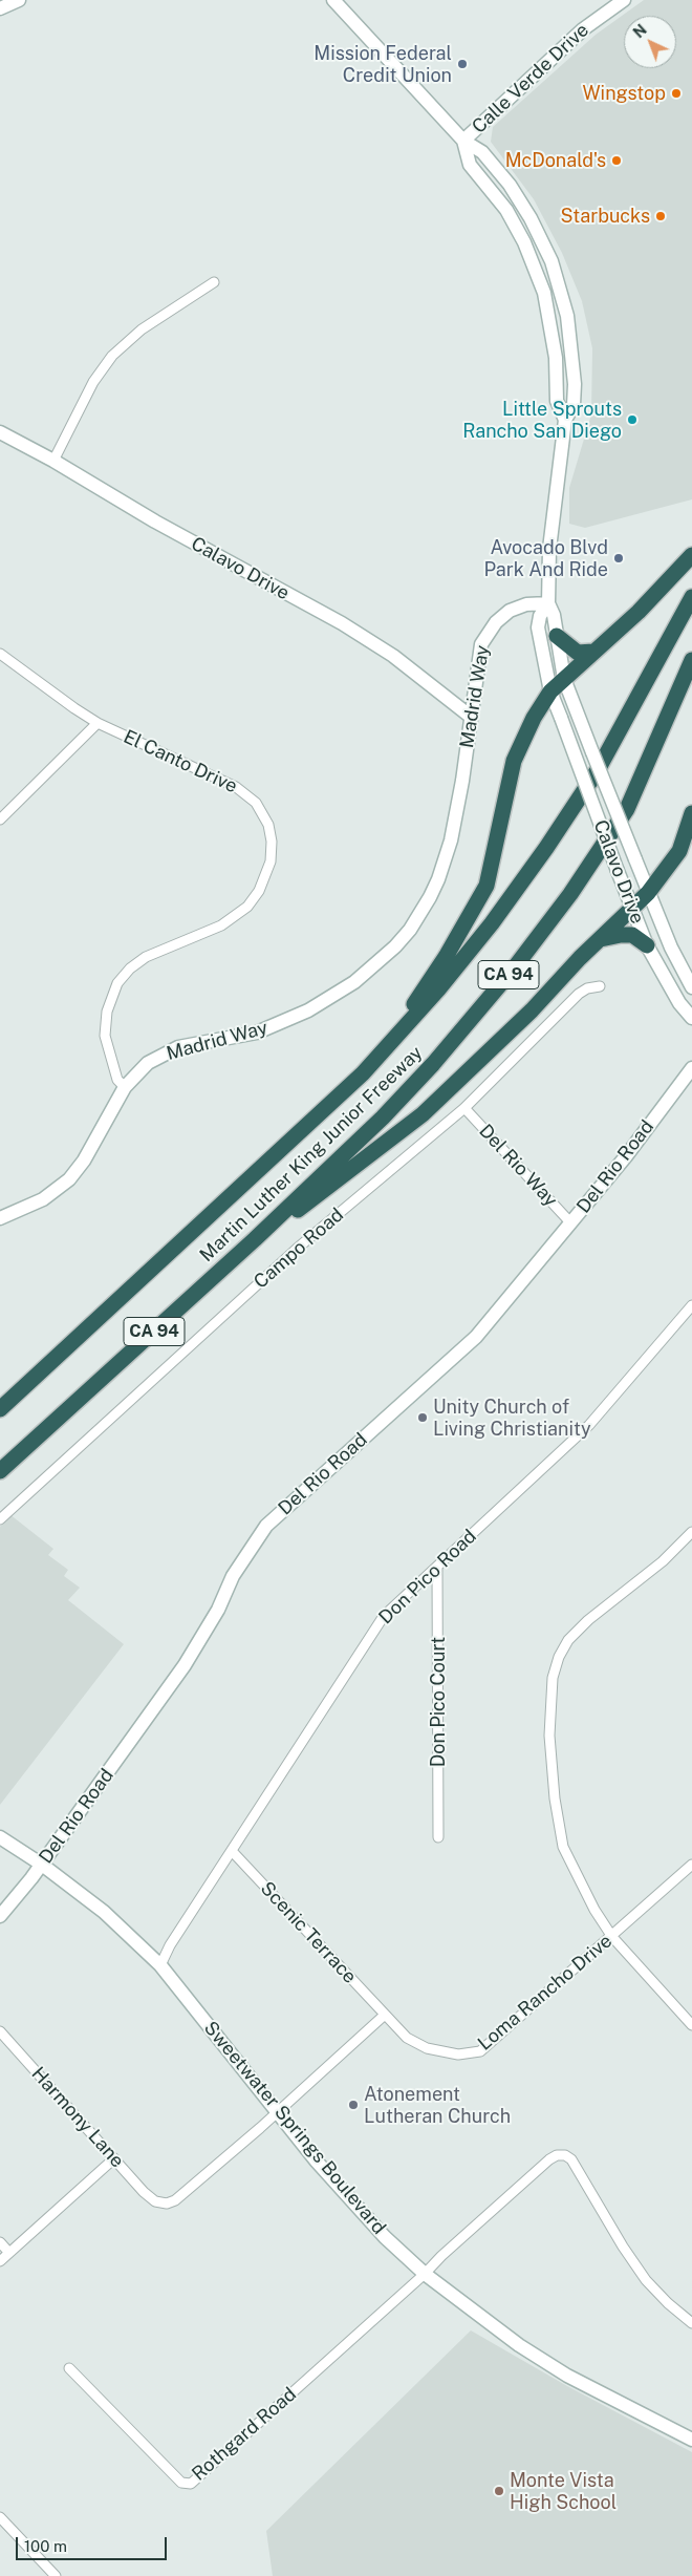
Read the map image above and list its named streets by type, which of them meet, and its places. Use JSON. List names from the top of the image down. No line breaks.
{"streets":{"highway":["CA 94","Martin Luther King Junior Freeway"],"main road":["Calle Verde Drive","Calavo Drive","Madrid Way","Del Rio Road","Sweetwater Springs Boulevard"],"street":["El Canto Drive","Del Rio Way","Campo Road","Don Pico Road","Don Pico Court","Scenic Terrace","Loma Rancho Drive","Harmony Lane","Rothgard Road"]},"crossings":[["Calavo Drive","Madrid Way"],["Madrid Way","El Canto Drive"],["Del Rio Way","Del Rio Road"],["Del Rio Way","Campo Road"],["Del Rio Road","Sweetwater Springs Boulevard"],["Don Pico Road","Don Pico Court"],["Don Pico Road","Scenic Terrace"],["Don Pico Road","Sweetwater Springs Boulevard"],["Scenic Terrace","Loma Rancho Drive"],["Harmony Lane","Sweetwater Springs Boulevard"],["Sweetwater Springs Boulevard","Rothgard Road"]],"places":["Mission Federal Credit Union","Wingstop","McDonald's","Starbucks","Little Sprouts Rancho San Diego","Avocado Blvd Park And Ride","Unity Church of Living Christianity","Atonement Lutheran Church","Monte Vista High School"],"scale_bar":"100 m","north":"top left"}
